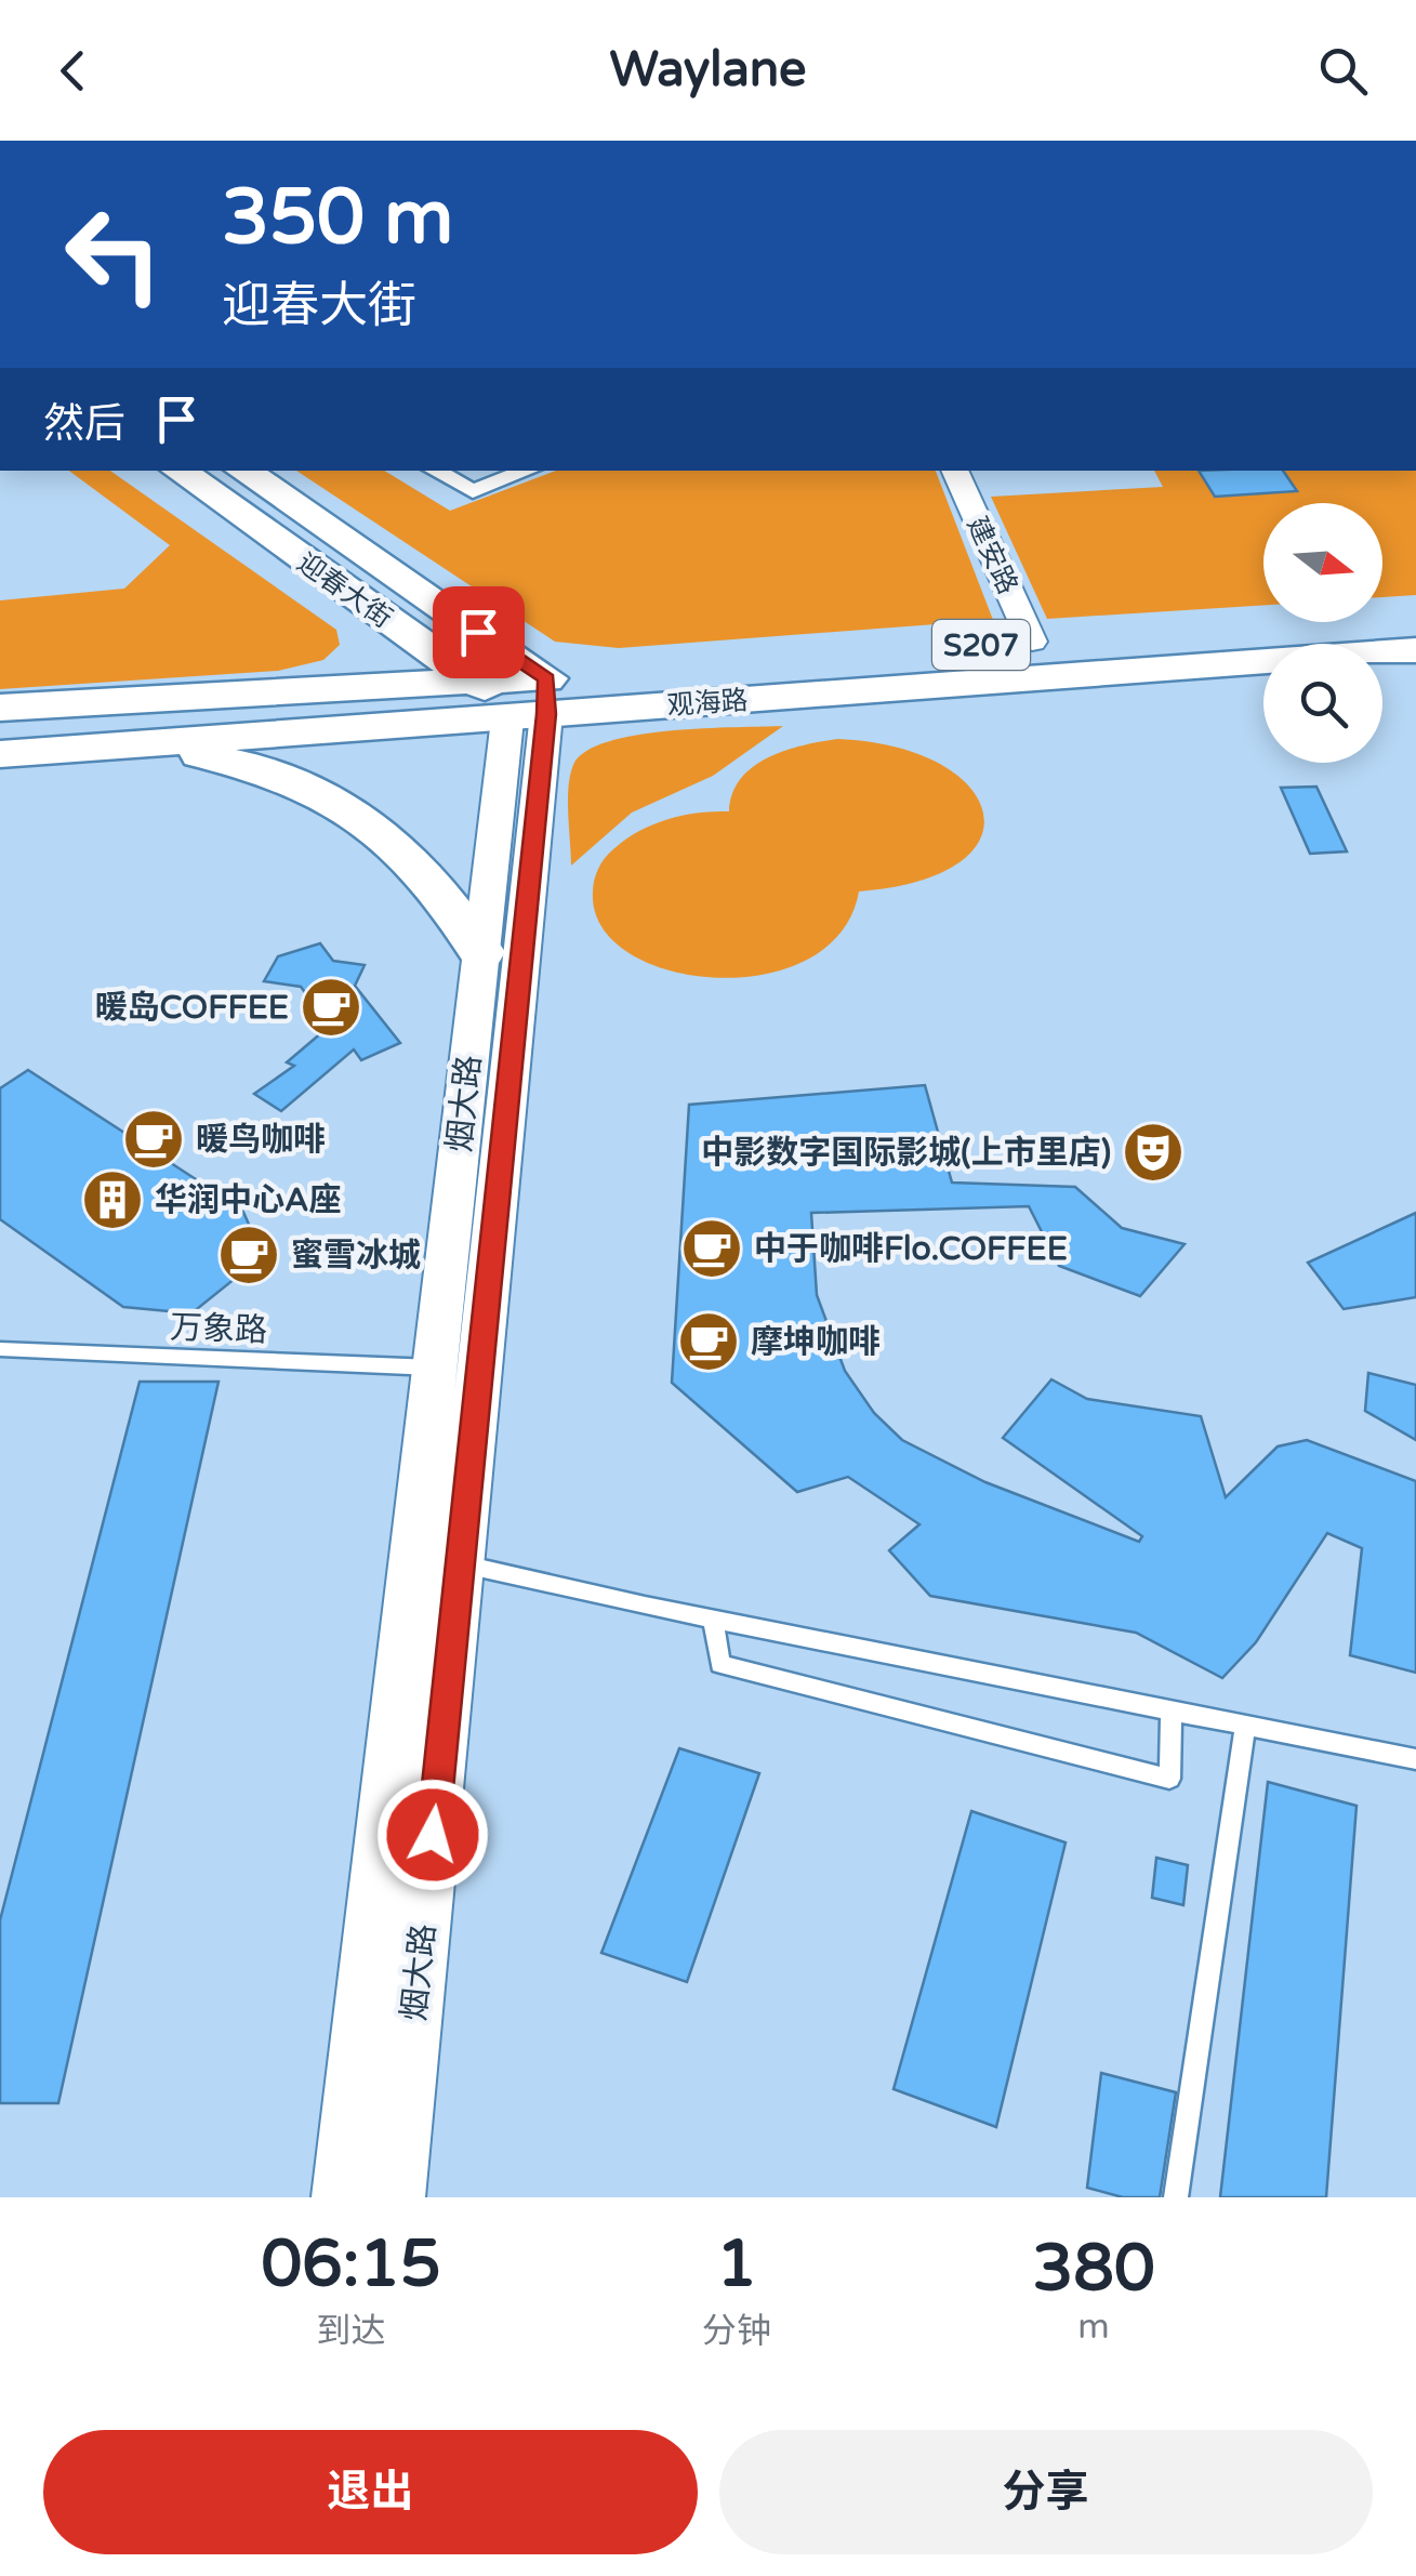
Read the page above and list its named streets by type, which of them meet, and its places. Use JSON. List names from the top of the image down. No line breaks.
{"streets":{"main road":["迎春大街","S207","观海路"],"street":["建安路","烟大路"],"lane":["万象路"]},"crossings":[["建安路","观海路"],["迎春大街","观海路"],["迎春大街","烟大路"],["观海路","烟大路"],["烟大路","万象路"]],"places":{"cafe":["暖岛COFFEE","暖鸟咖啡","中于咖啡Flo.COFFEE","蜜雪冰城","摩坤咖啡"],"theatre":["中影数字国际影城(上市里店)"],"building":["华润中心A座"]},"north":"right","page":{"header":"Waylane","turn":["350 m","迎春大街"],"then":"然后","eta":["06:15","到达","1","分钟","380","m"],"buttons":["退出","分享"]}}
